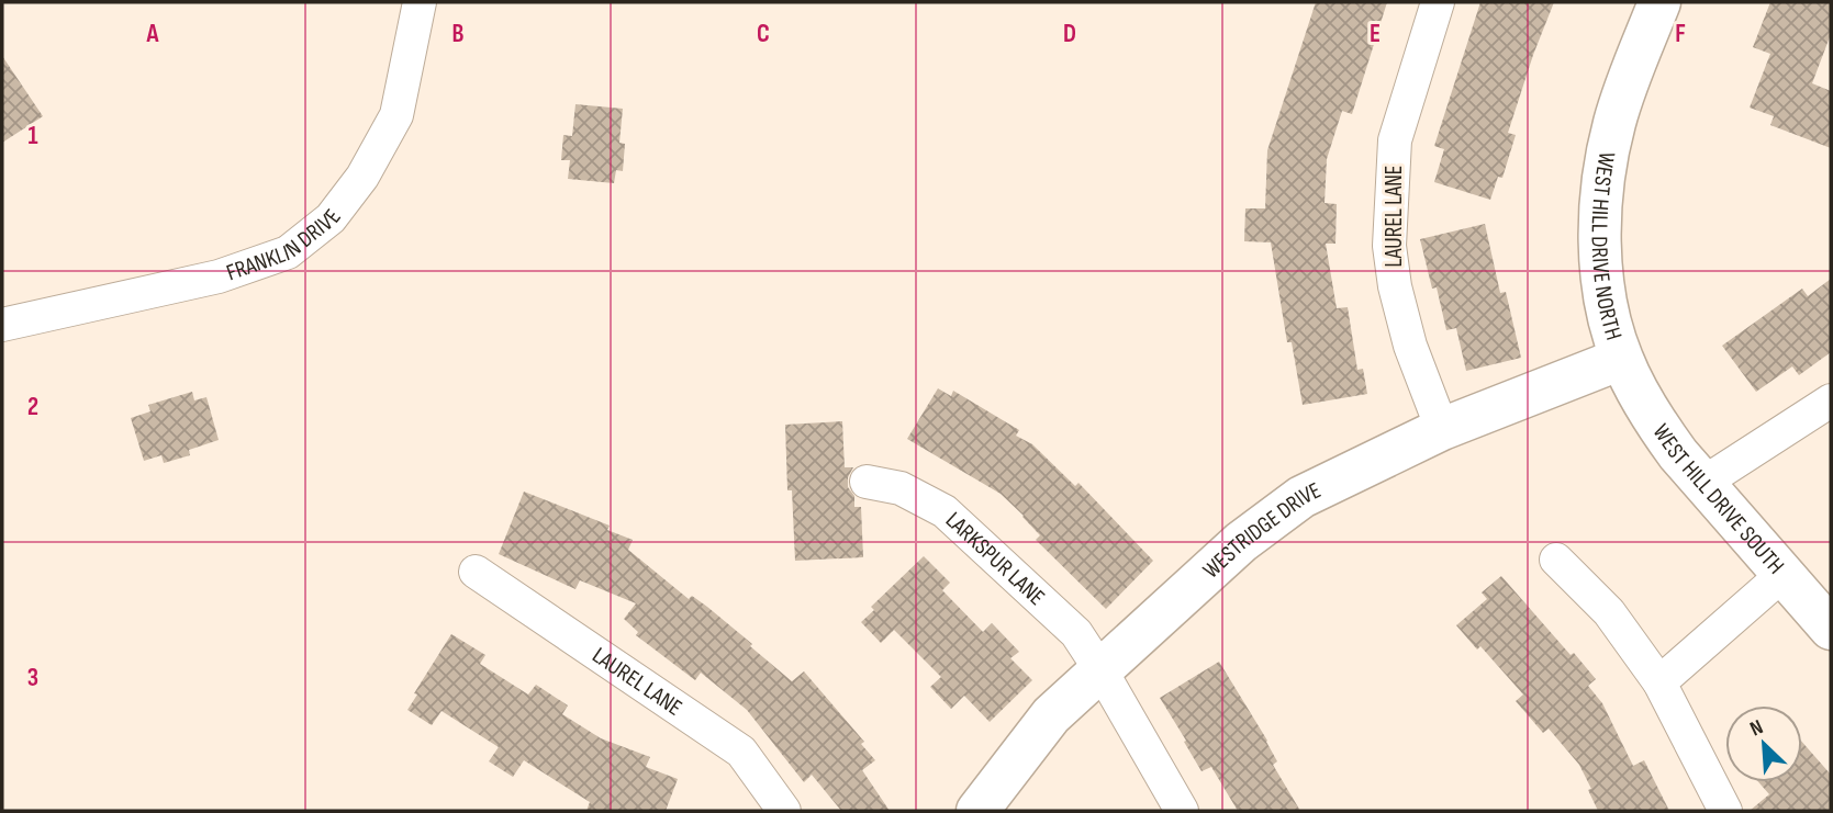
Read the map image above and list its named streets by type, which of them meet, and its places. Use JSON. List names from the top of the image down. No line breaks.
{"streets":{"street":["LAUREL LANE","FRANKLIN DRIVE","WEST HILL DRIVE NORTH","WEST HILL DRIVE SOUTH","WESTRIDGE DRIVE","LARKSPUR LANE"]},"crossings":[["LAUREL LANE","WESTRIDGE DRIVE"],["WEST HILL DRIVE NORTH","WEST HILL DRIVE SOUTH"],["WEST HILL DRIVE NORTH","WESTRIDGE DRIVE"],["WEST HILL DRIVE SOUTH","WESTRIDGE DRIVE"],["WESTRIDGE DRIVE","LARKSPUR LANE"]],"north":"top left","grid":{"columns":["A","B","C","D","E","F"],"rows":["1","2","3"]}}
